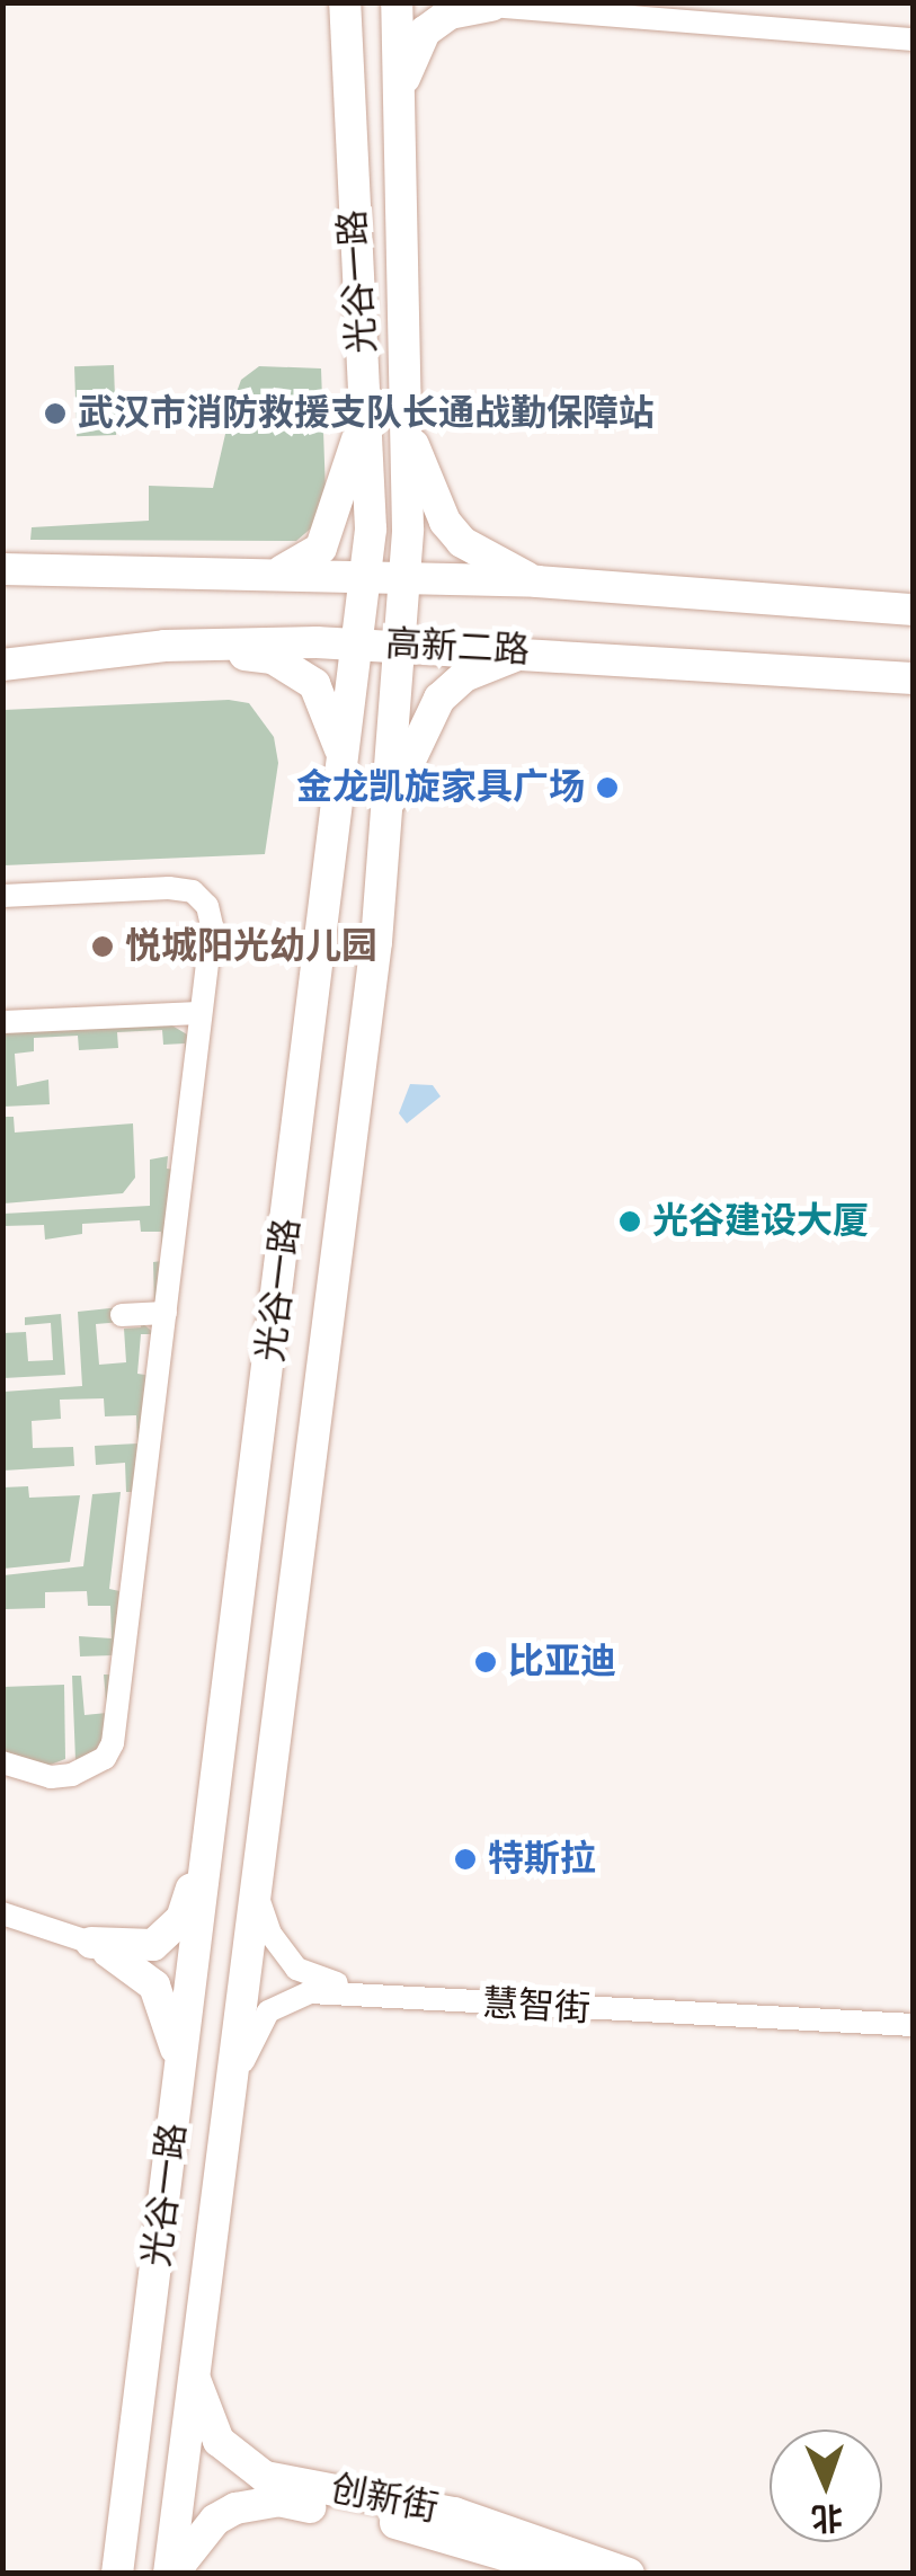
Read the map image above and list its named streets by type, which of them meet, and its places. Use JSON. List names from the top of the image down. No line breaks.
{"streets":{"main road":["光谷一路","高新二路","创新街"],"street":["慧智街"]},"crossings":[["光谷一路","高新二路"],["光谷一路","慧智街"],["光谷一路","创新街"]],"places":["武汉市消防救援支队长通战勤保障站","金龙凯旋家具广场","悦城阳光幼儿园","光谷建设大厦","比亚迪","特斯拉"],"north":"bottom"}
